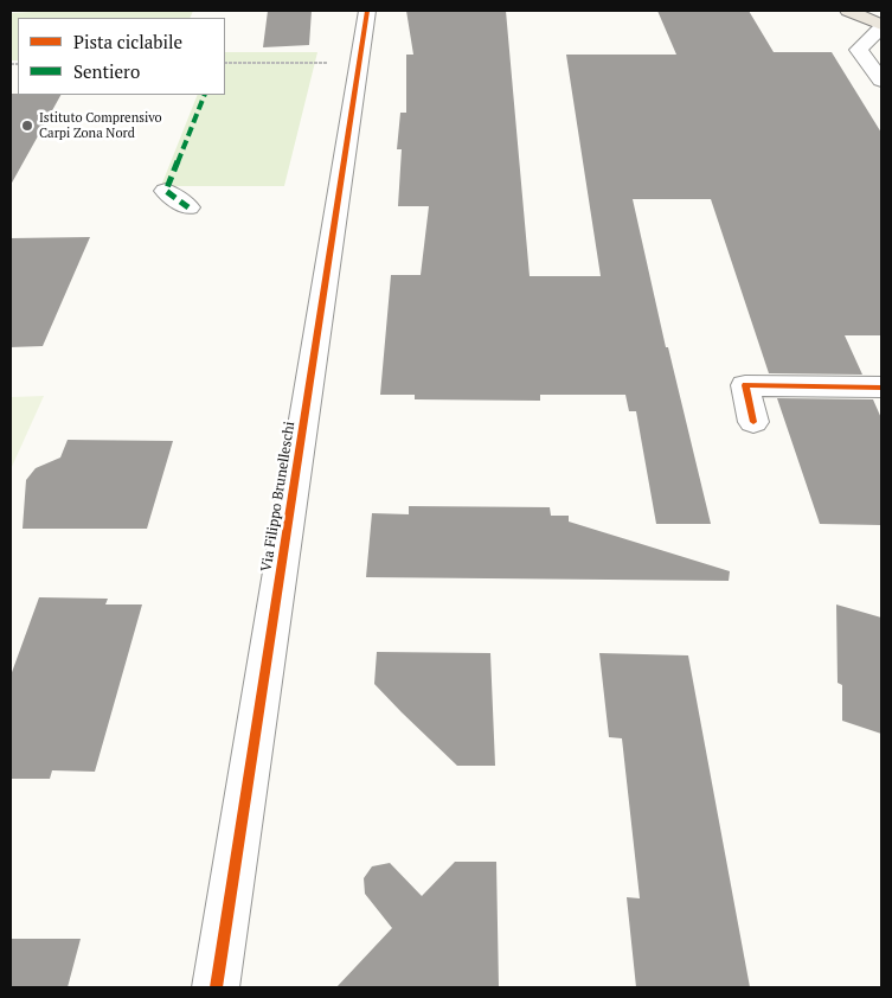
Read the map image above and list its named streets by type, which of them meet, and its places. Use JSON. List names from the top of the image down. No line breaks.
{"streets":{"street":["Via Filippo Brunelleschi"]},"places":["Istituto Comprensivo Carpi Zona Nord"],"legend":["Pista ciclabile","Sentiero"]}
